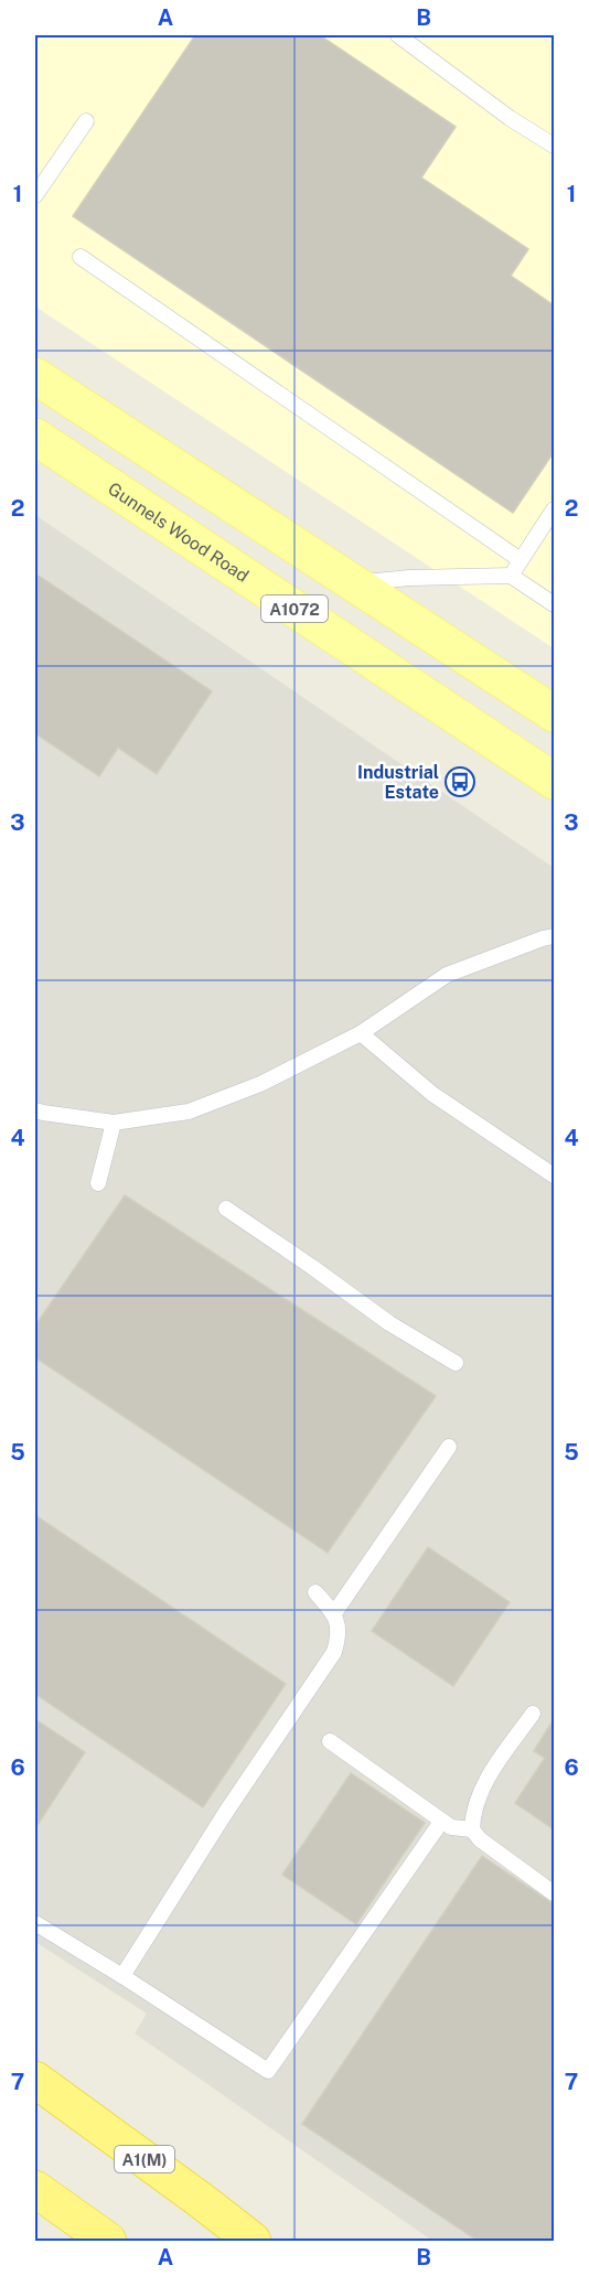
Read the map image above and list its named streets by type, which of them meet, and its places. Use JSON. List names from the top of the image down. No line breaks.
{"streets":{"highway":["A1(M)"],"main road":["Gunnels Wood Road","A1072"]},"places":{"bus stop":["Industrial Estate"]},"grid":{"columns":["A","B"],"rows":["1","2","3","4","5","6","7"]}}
